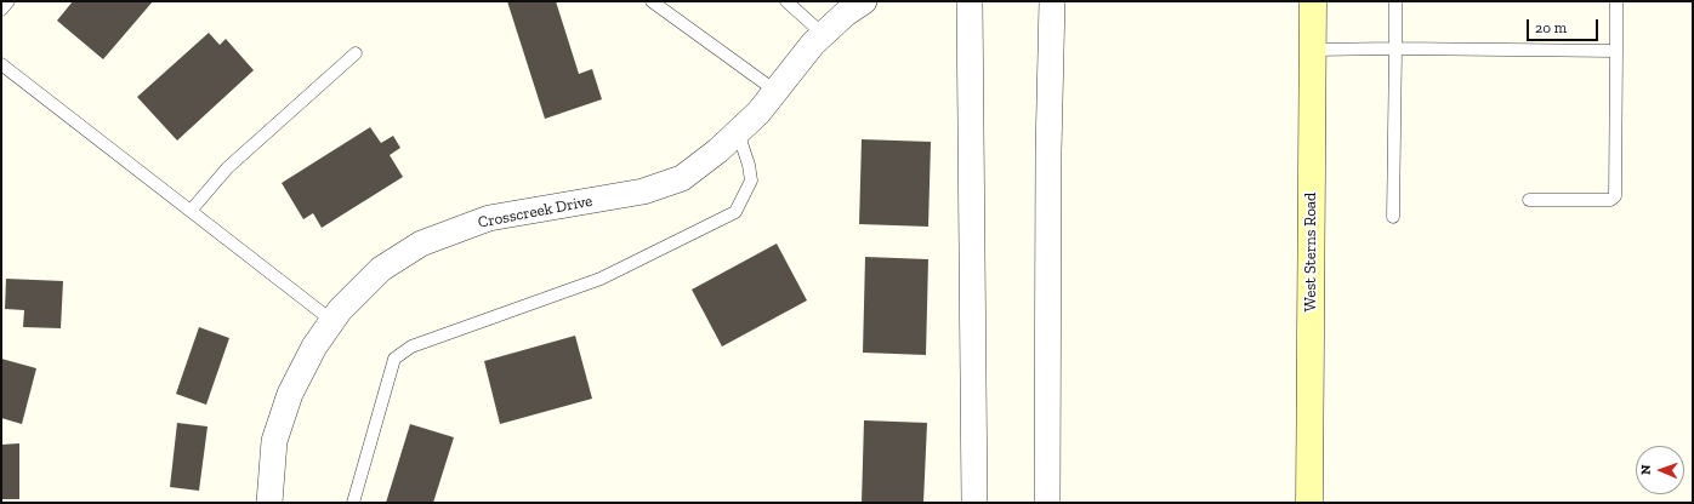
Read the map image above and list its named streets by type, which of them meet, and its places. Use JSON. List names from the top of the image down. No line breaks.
{"streets":{"main road":["West Sterns Road"],"street":["Crosscreek Drive"]},"scale_bar":"20 m","north":"left"}
